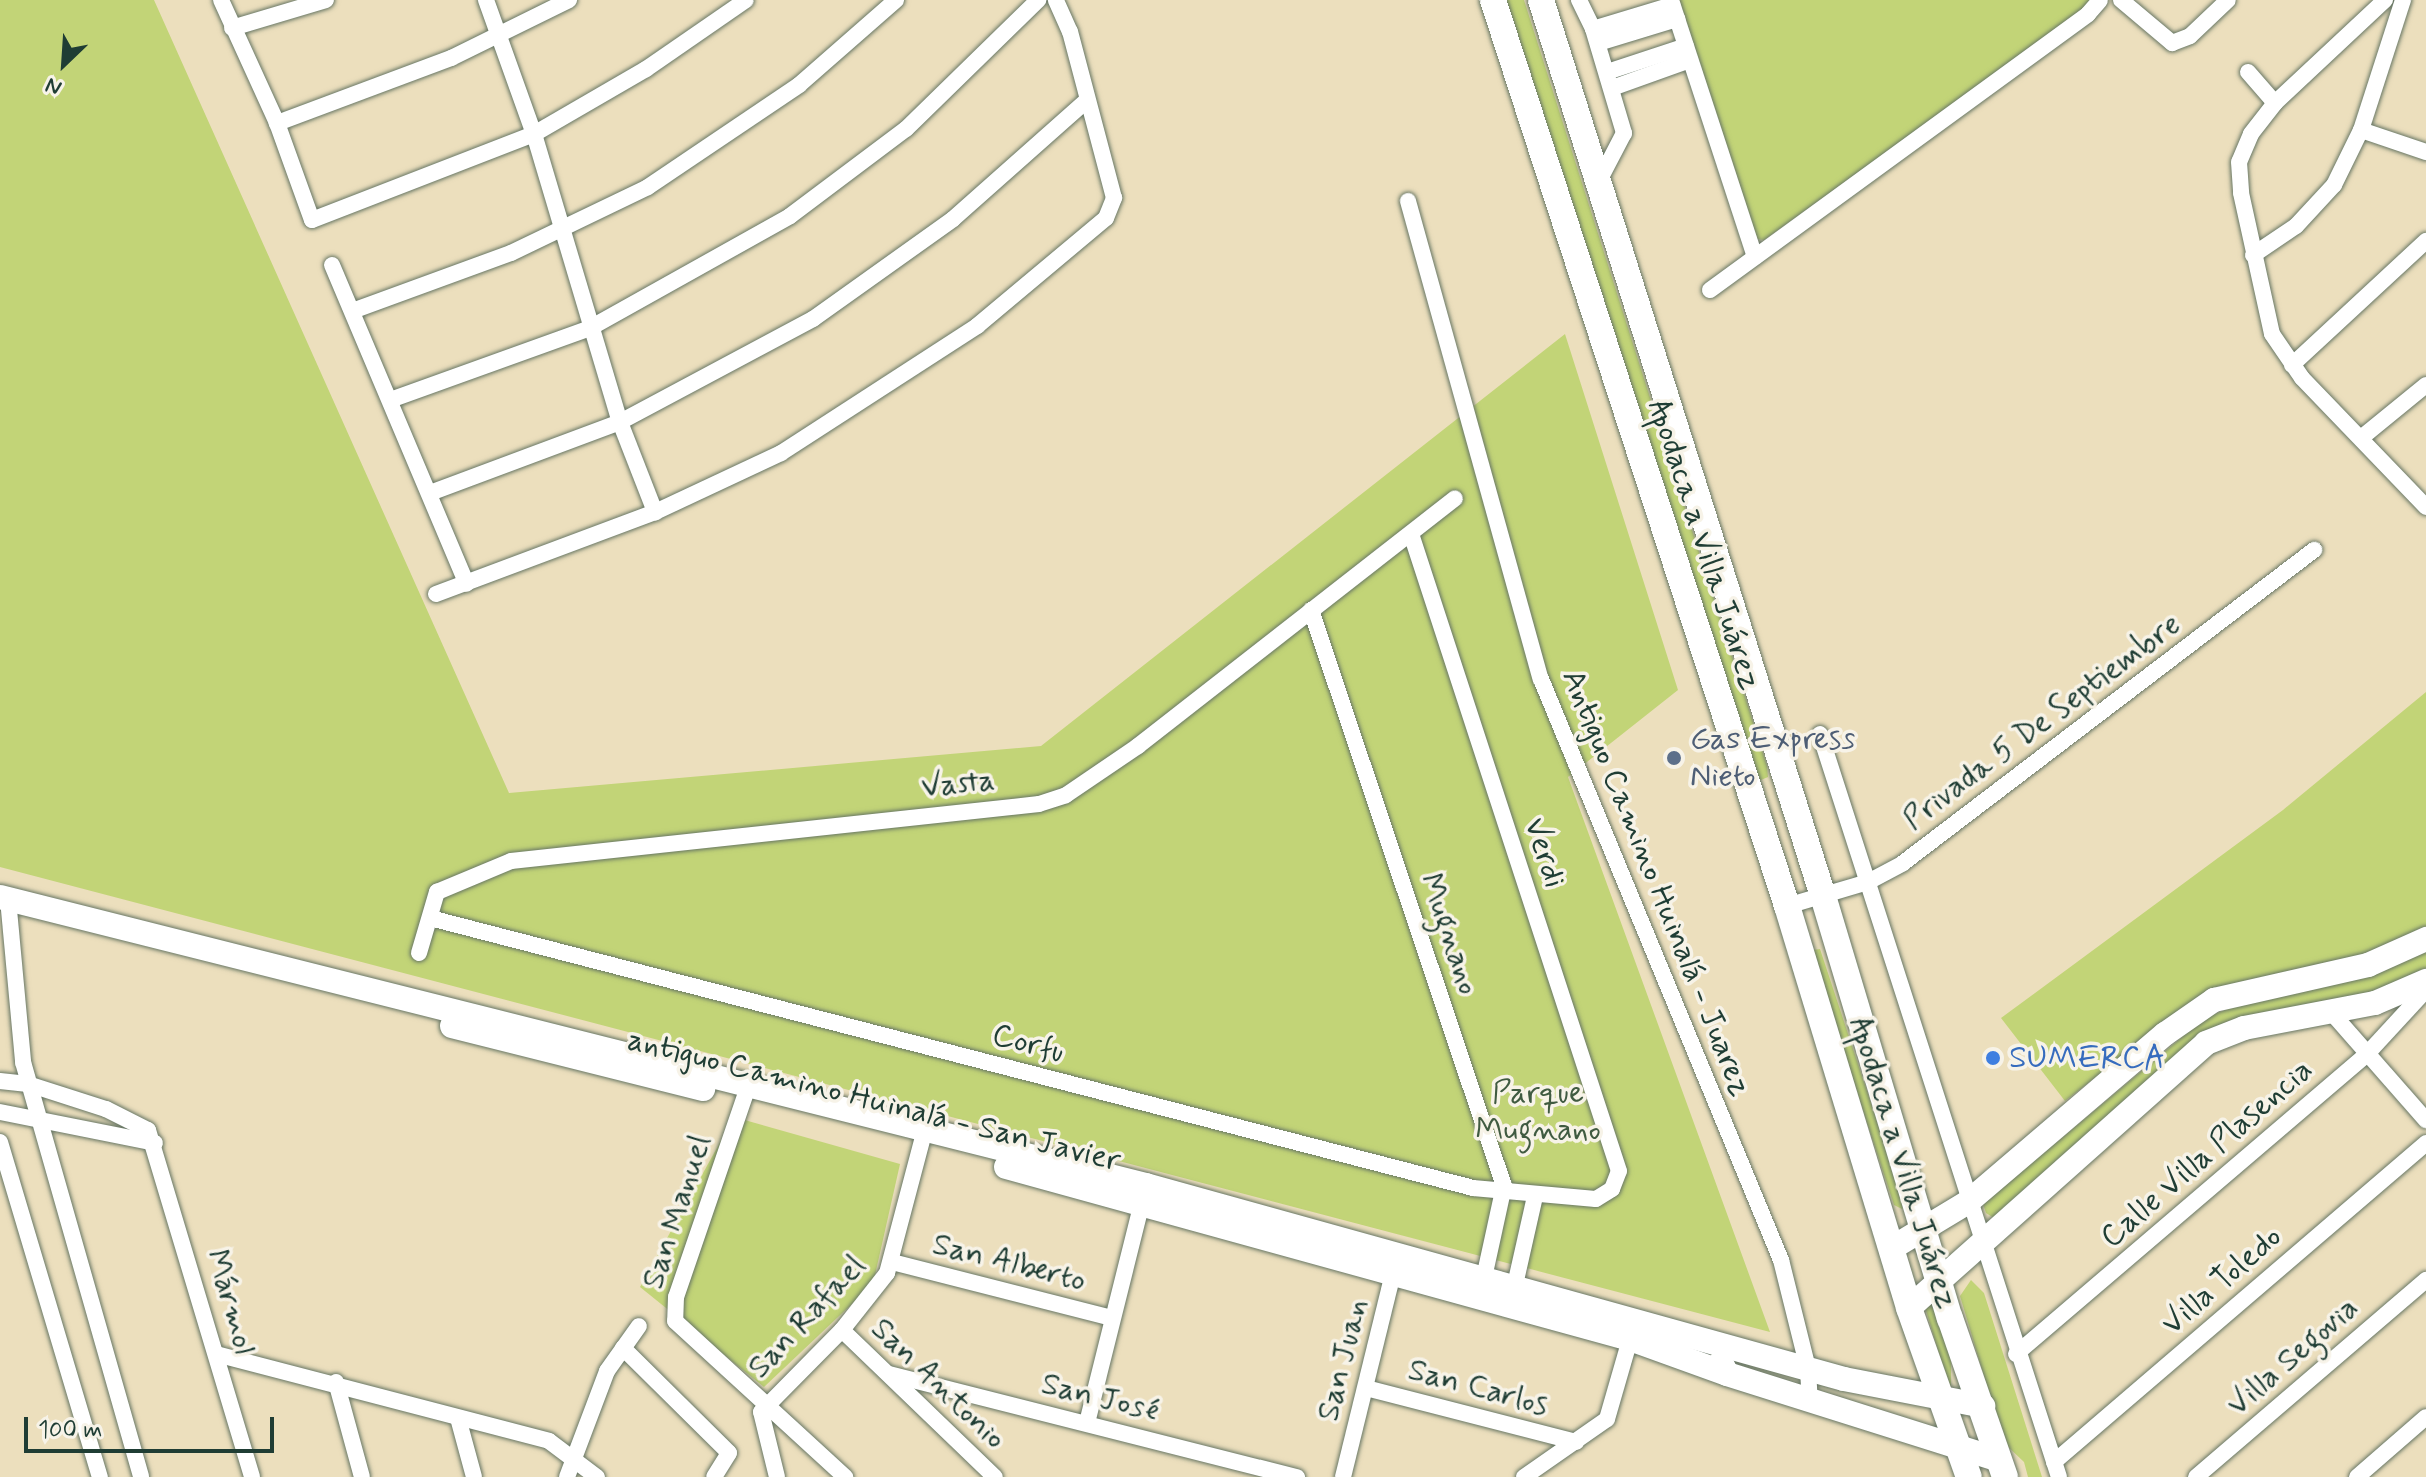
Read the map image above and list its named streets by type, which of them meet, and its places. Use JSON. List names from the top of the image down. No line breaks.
{"streets":{"main road":["Apodaca a Villa Juárez"],"street":["Privada 5 De Septiembre","Vasta","Verdi","Antiguo Camino Huinalá - Juarez","Mugnano","Corfu","Calle Villa Plasencia","San Manuel","San Alberto","Villa Toledo","Mármol","San Rafael","Villa Segovia","San Juan","San Antonio","San Carlos","San José"]},"crossings":[["Apodaca a Villa Juárez","Privada 5 De Septiembre"],["Vasta","Verdi"],["Vasta","Mugnano"],["Vasta","Corfu"],["Verdi","Corfu"],["Mugnano","Corfu"],["San Manuel","San Rafael"],["San Alberto","San Rafael"],["San Rafael","San Antonio"],["San Juan","San Carlos"],["San Antonio","San José"]],"parks":["Parque Mugnano"],"places":["Gas Express Nieto","SUMERCA"],"scale_bar":"100 m","north":"bottom left"}
